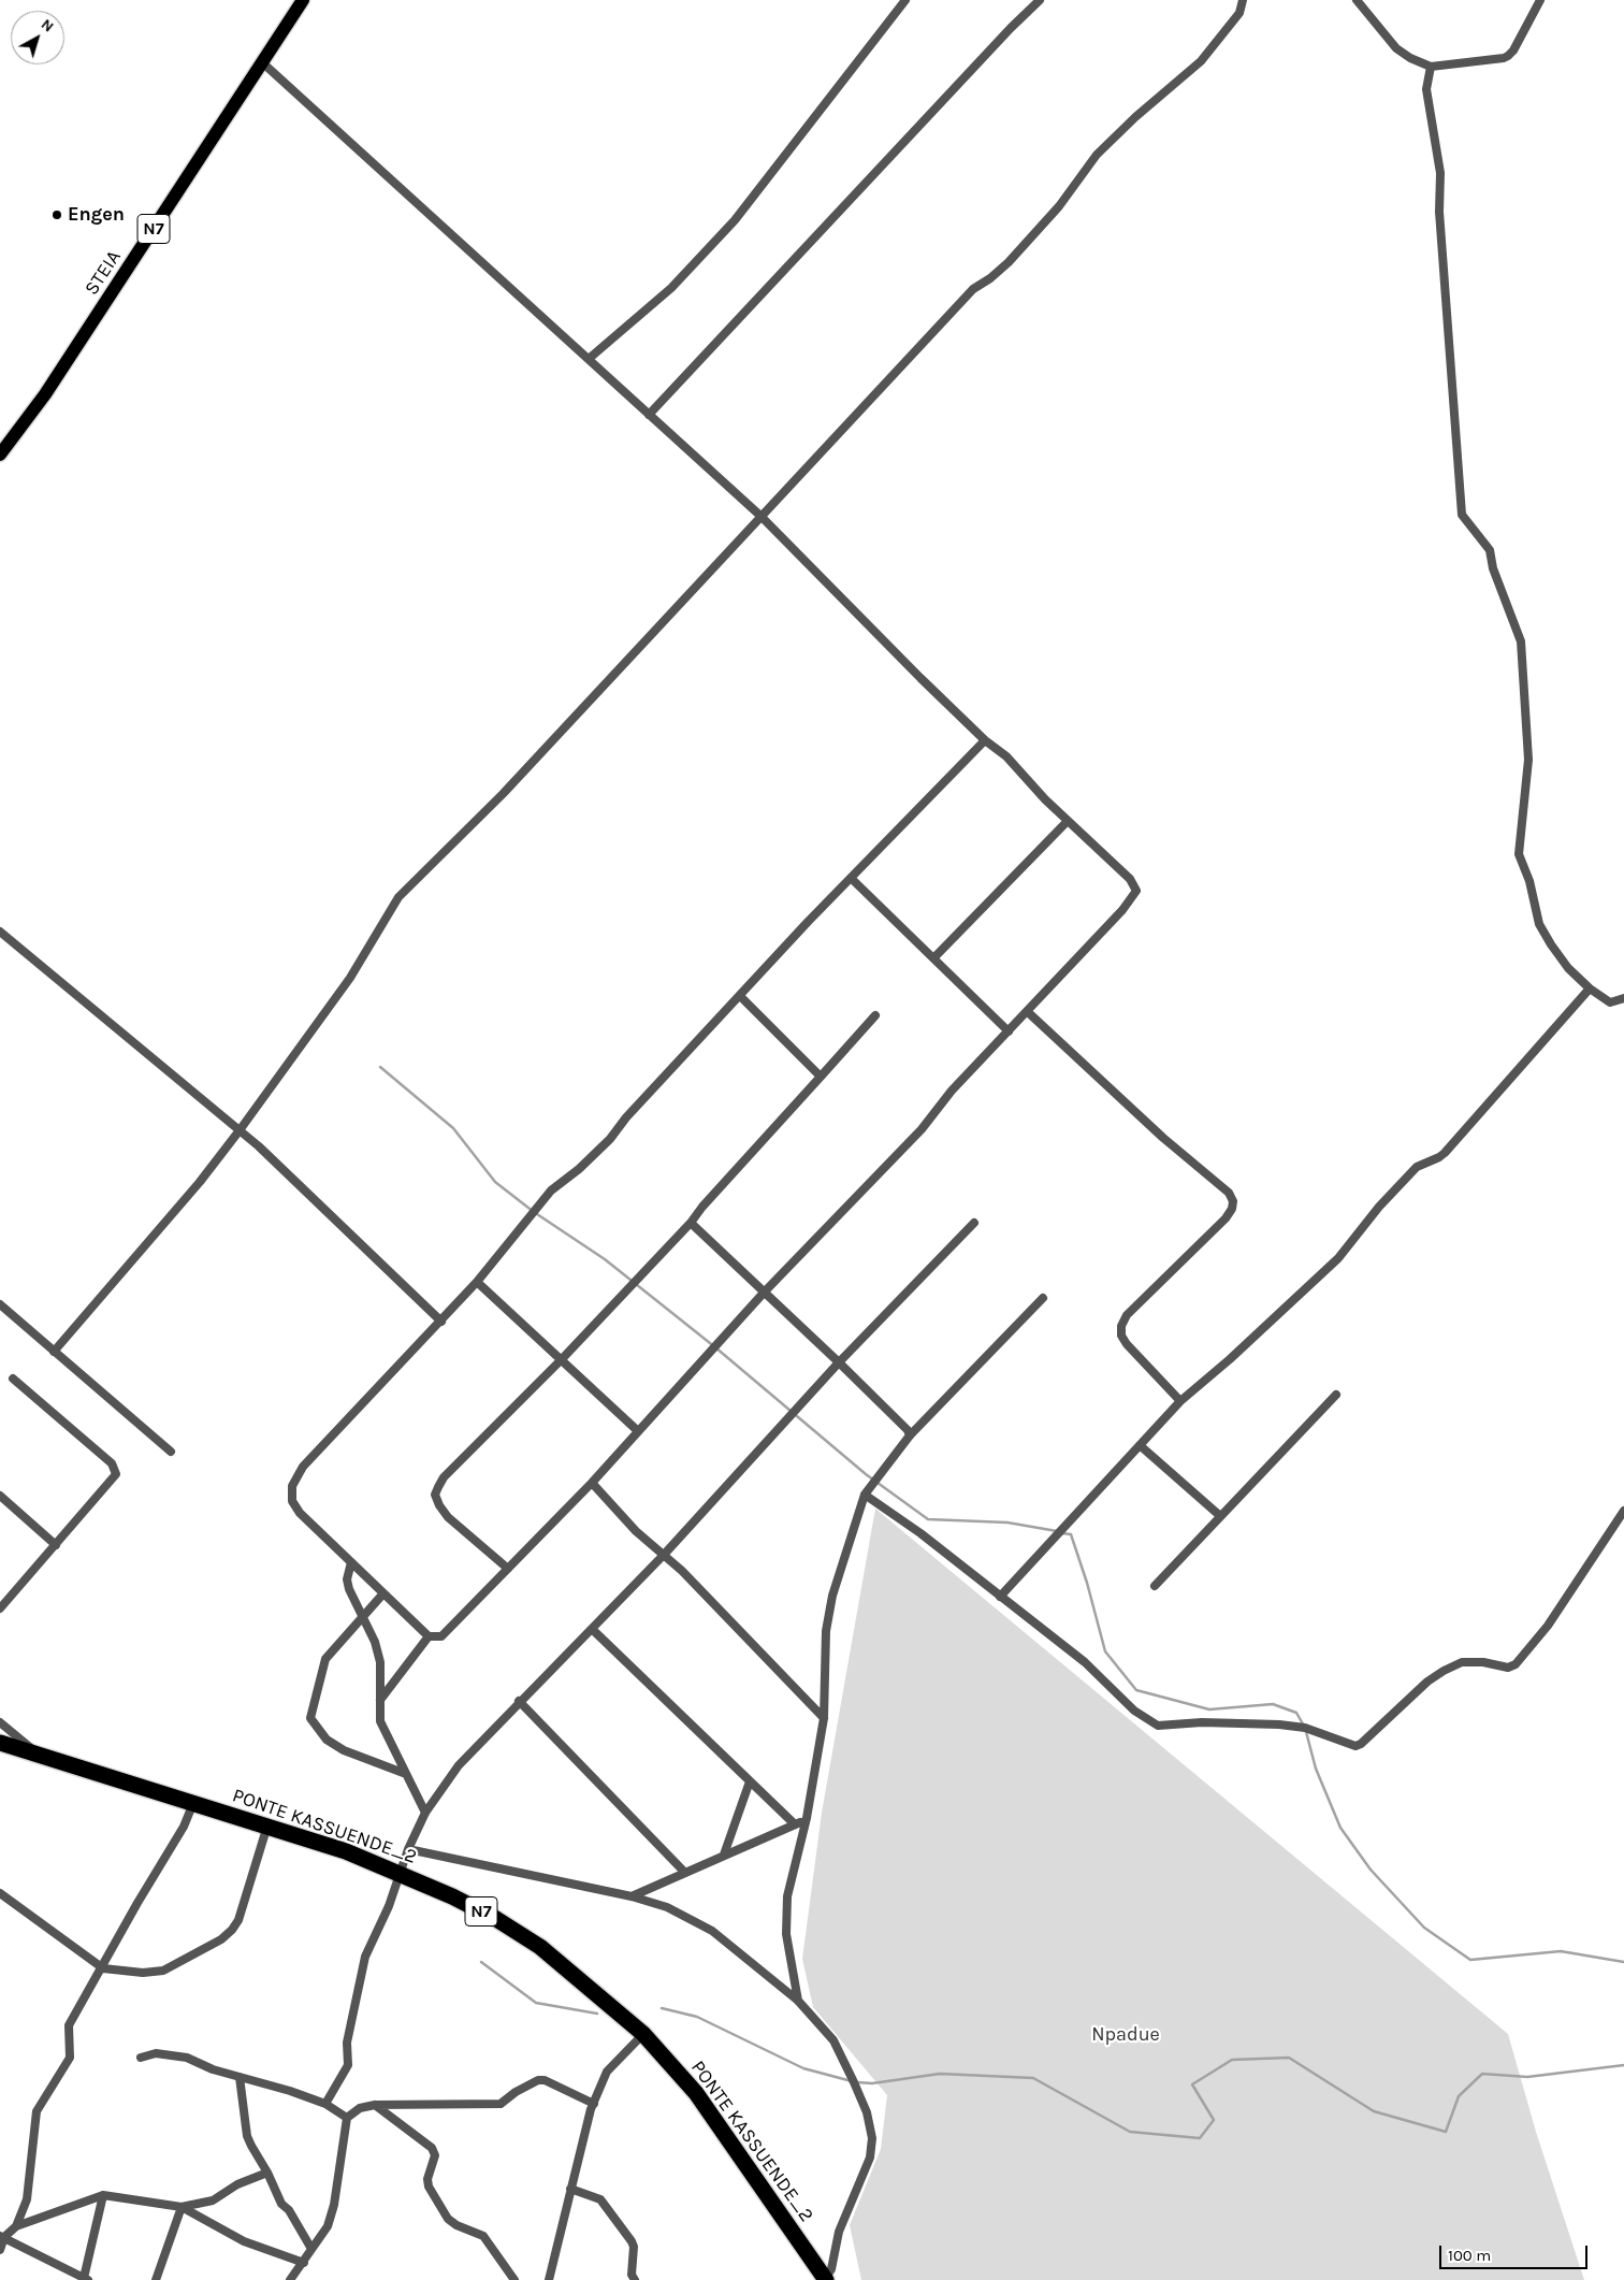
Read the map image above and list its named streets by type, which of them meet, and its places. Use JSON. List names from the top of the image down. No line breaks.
{"streets":{"highway":["N7","PONTE KASSUENDE_2"],"main road":["STEIA"]},"parks":["Npadue"],"places":["Engen"],"scale_bar":"100 m","north":"top right"}
